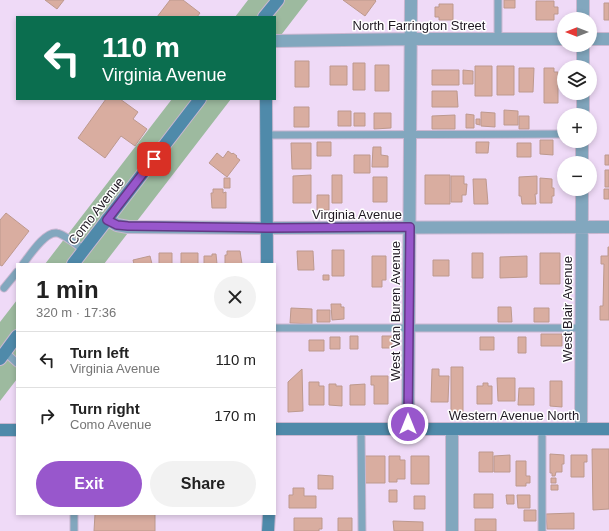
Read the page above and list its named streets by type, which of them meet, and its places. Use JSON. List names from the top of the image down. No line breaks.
{"streets":{"main road":["Como Avenue","Western Avenue North"],"street":["North Farrington Street","Virginia Avenue","West Blair Avenue","West Van Buren Avenue"]},"crossings":[["North Farrington Street","West Van Buren Avenue"],["Como Avenue","Virginia Avenue"],["Virginia Avenue","West Blair Avenue"],["Virginia Avenue","West Van Buren Avenue"],["West Blair Avenue","Western Avenue North"],["West Van Buren Avenue","Western Avenue North"]],"north":"left","page":{"map_buttons":["+","−"],"turn":["110 m","Virginia Avenue"],"heading":["1 min","320 m · 17:36"],"list":[{"name":"Turn left","note":"Virginia Avenue","value":"110 m"},{"name":"Turn right","note":"Como Avenue","value":"170 m"}],"buttons":["Exit","Share"]}}
